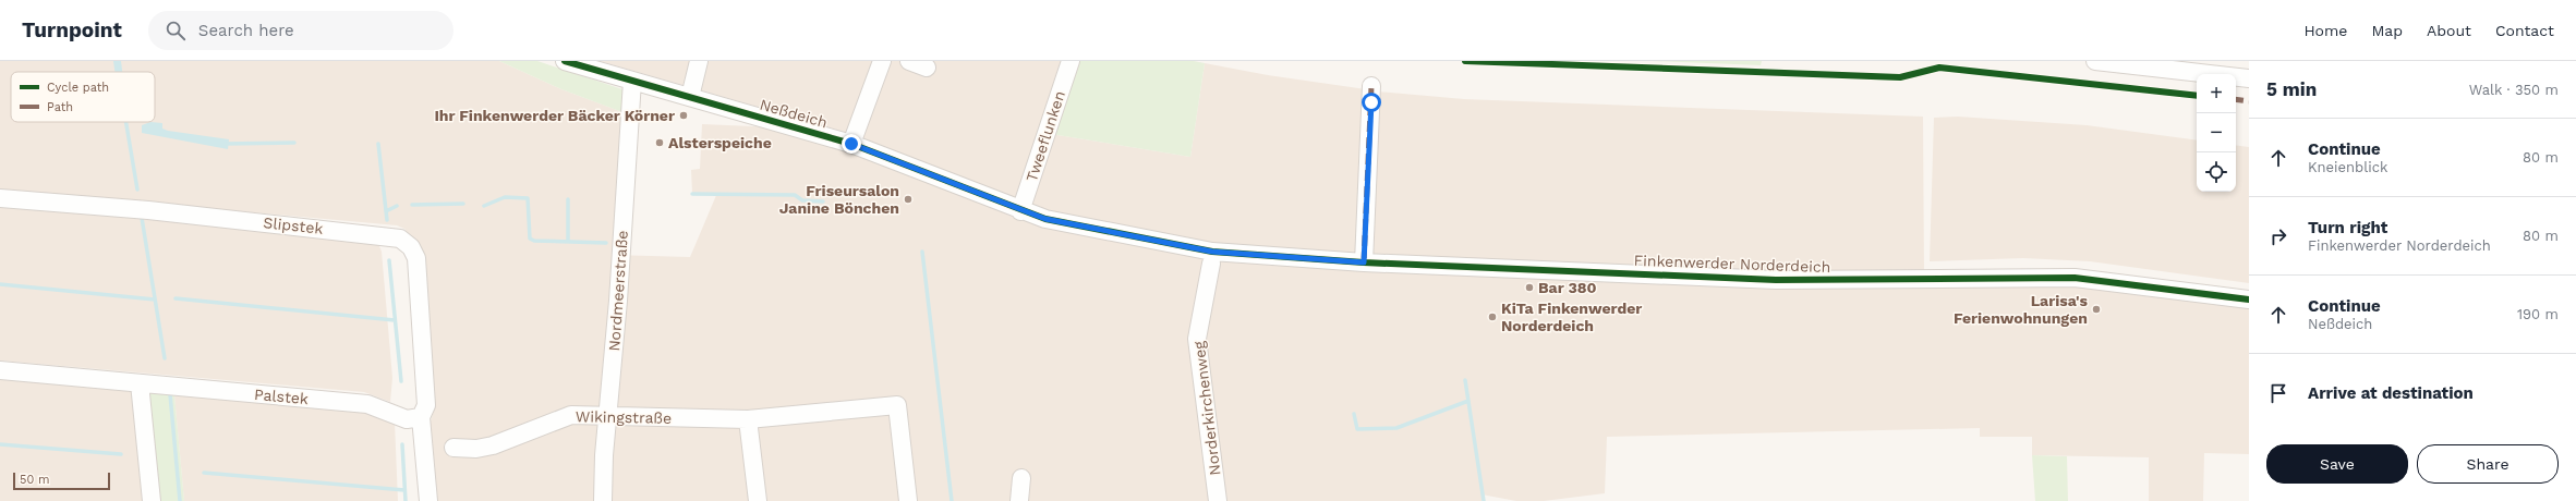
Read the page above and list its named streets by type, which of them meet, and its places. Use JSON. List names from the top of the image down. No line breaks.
{"streets":{"street":["Neßdeich","Tweeflunken","Slipstek","Finkenwerder Norderdeich","Nordmeerstraße","Palstek","Norderkirchenweg","Wikingstraße"]},"crossings":[["Neßdeich","Tweeflunken"],["Neßdeich","Finkenwerder Norderdeich"],["Neßdeich","Nordmeerstraße"],["Neßdeich","Norderkirchenweg"],["Slipstek","Palstek"],["Finkenwerder Norderdeich","Norderkirchenweg"],["Nordmeerstraße","Wikingstraße"]],"places":["Ihr Finkenwerder Bäcker Körner","Alsterspeiche","Friseursalon Janine Bönchen","Bar 380","Larisa's Ferienwohnungen","KiTa Finkenwerder Norderdeich"],"legend":["Cycle path","Path"],"scale_bar":"50 m","page":{"header":"Turnpoint","search":"Search here","nav":["Home","Map","About","Contact"],"heading":["5 min","Walk · 350 m"],"map_buttons":["+","−"],"list":[["Continue","Kneienblick","80 m"],["Turn right","Finkenwerder Norderdeich","80 m"],["Continue","Neßdeich","190 m"],"Arrive at destination"],"buttons":["Save","Share"],"scale":"50 m"}}
